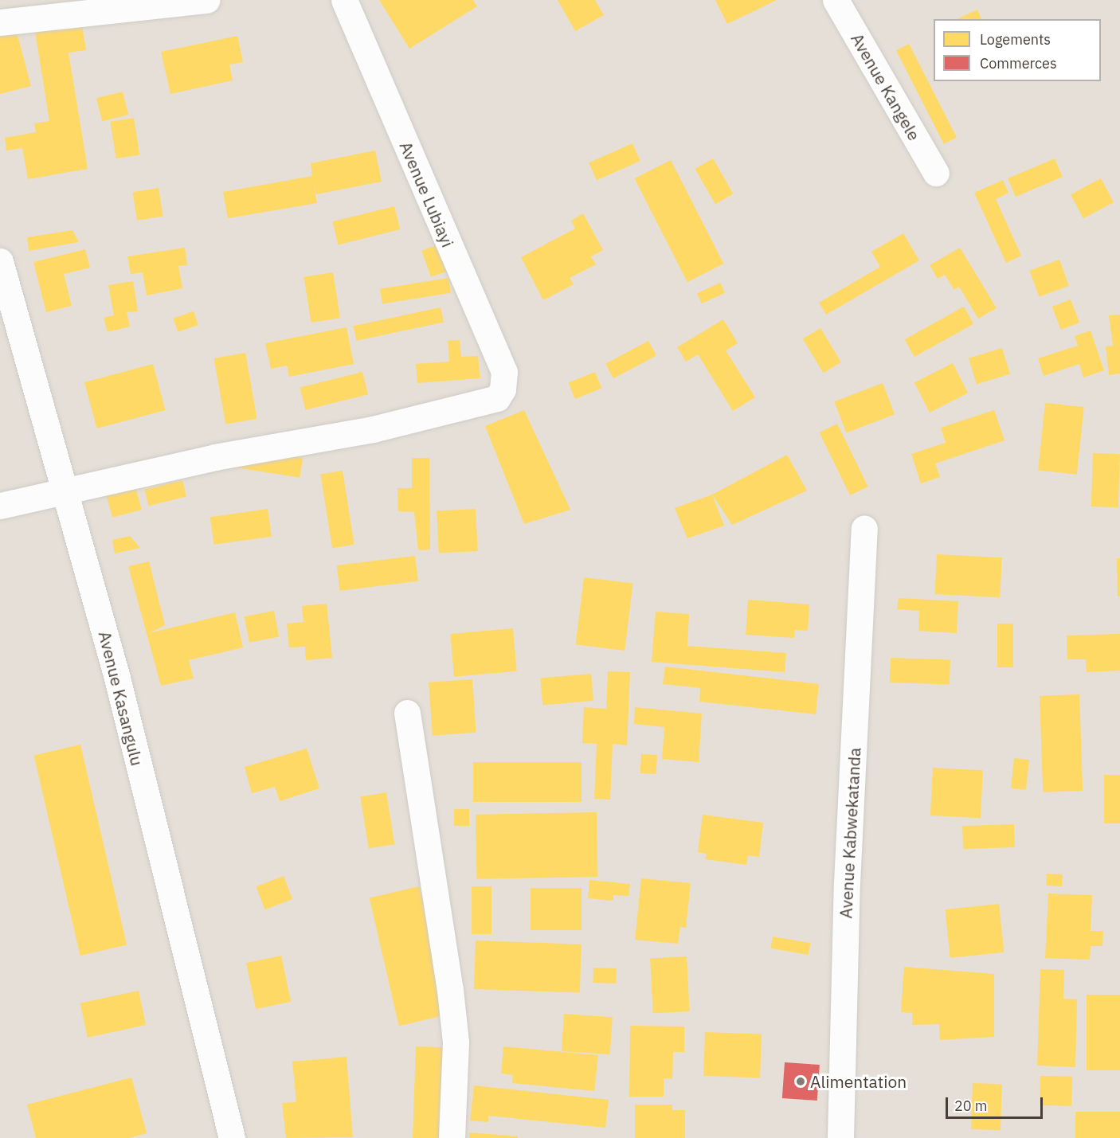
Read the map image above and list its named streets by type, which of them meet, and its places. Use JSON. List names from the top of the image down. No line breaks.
{"streets":{"street":["Avenue Kangele","Avenue Lubiayi","Avenue Kasangulu","Avenue Kabwekatanda"]},"crossings":[["Avenue Lubiayi","Avenue Kasangulu"]],"places":["Alimentation"],"legend":["Logements","Commerces"],"scale_bar":"20 m"}
